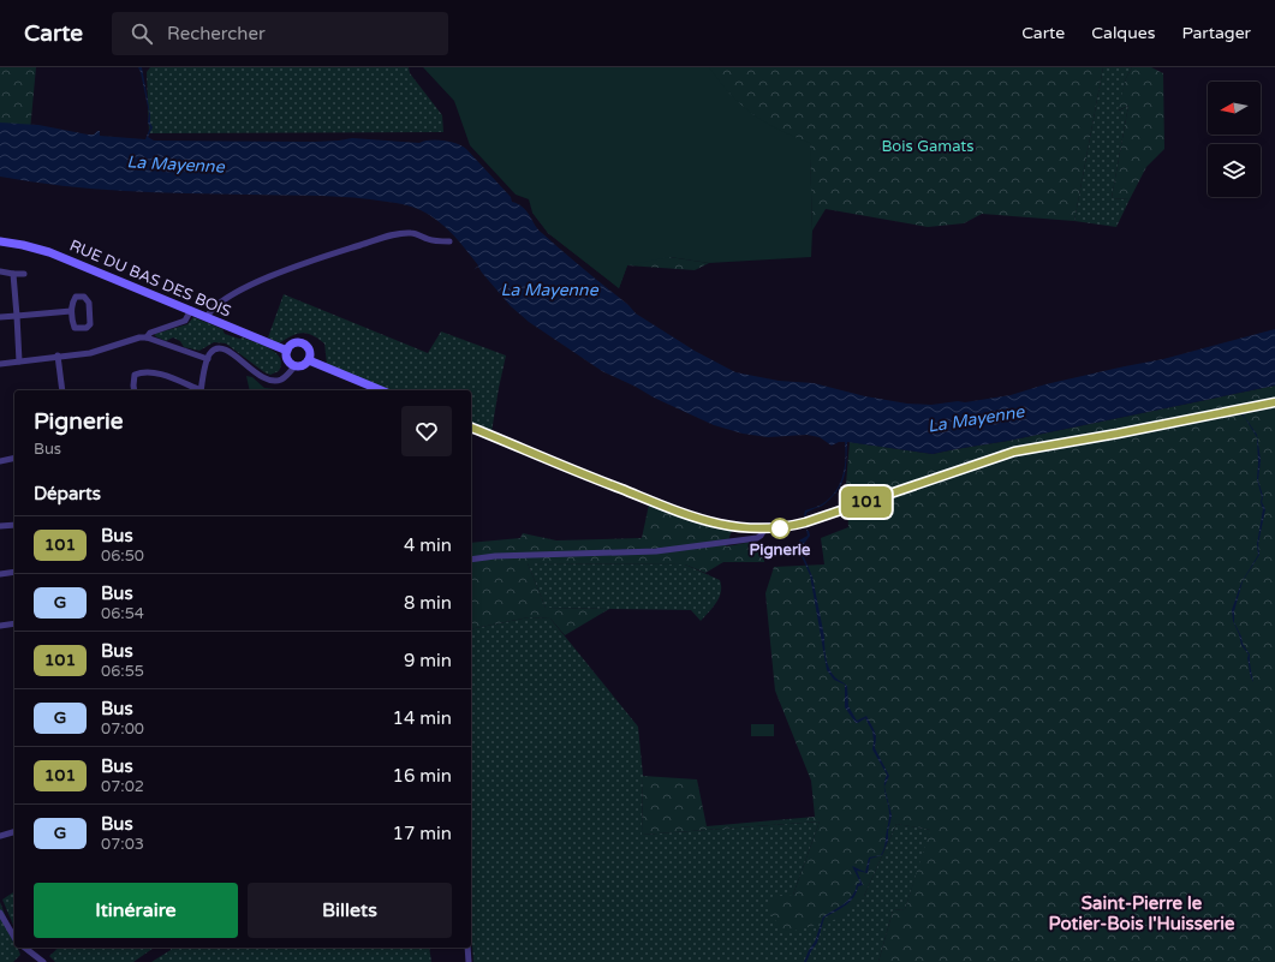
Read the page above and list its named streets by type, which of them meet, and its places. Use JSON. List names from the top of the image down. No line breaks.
{"streets":{"main road":["RUE DU BAS DES BOIS"]},"districts":["Saint-Pierre le Potier-Bois l'Huisserie"],"water":["La Mayenne"],"parks":["Bois Gamats"],"places":["Pignerie"],"lines":["bus line 101"],"north":"left","page":{"header":"Carte","search":"Rechercher","nav":["Carte","Calques","Partager"],"on_map":"101","heading":[["Pignerie","Bus"],"Départs"],"list":[{"mark":"101","name":"Bus","note":"06:50","value":"4 min"},{"mark":"G","name":"Bus","note":"06:54","value":"8 min"},{"mark":"101","name":"Bus","note":"06:55","value":"9 min"},{"mark":"G","name":"Bus","note":"07:00","value":"14 min"},{"mark":"101","name":"Bus","note":"07:02","value":"16 min"},{"mark":"G","name":"Bus","note":"07:03","value":"17 min"}],"buttons":["Itinéraire","Billets"]}}
